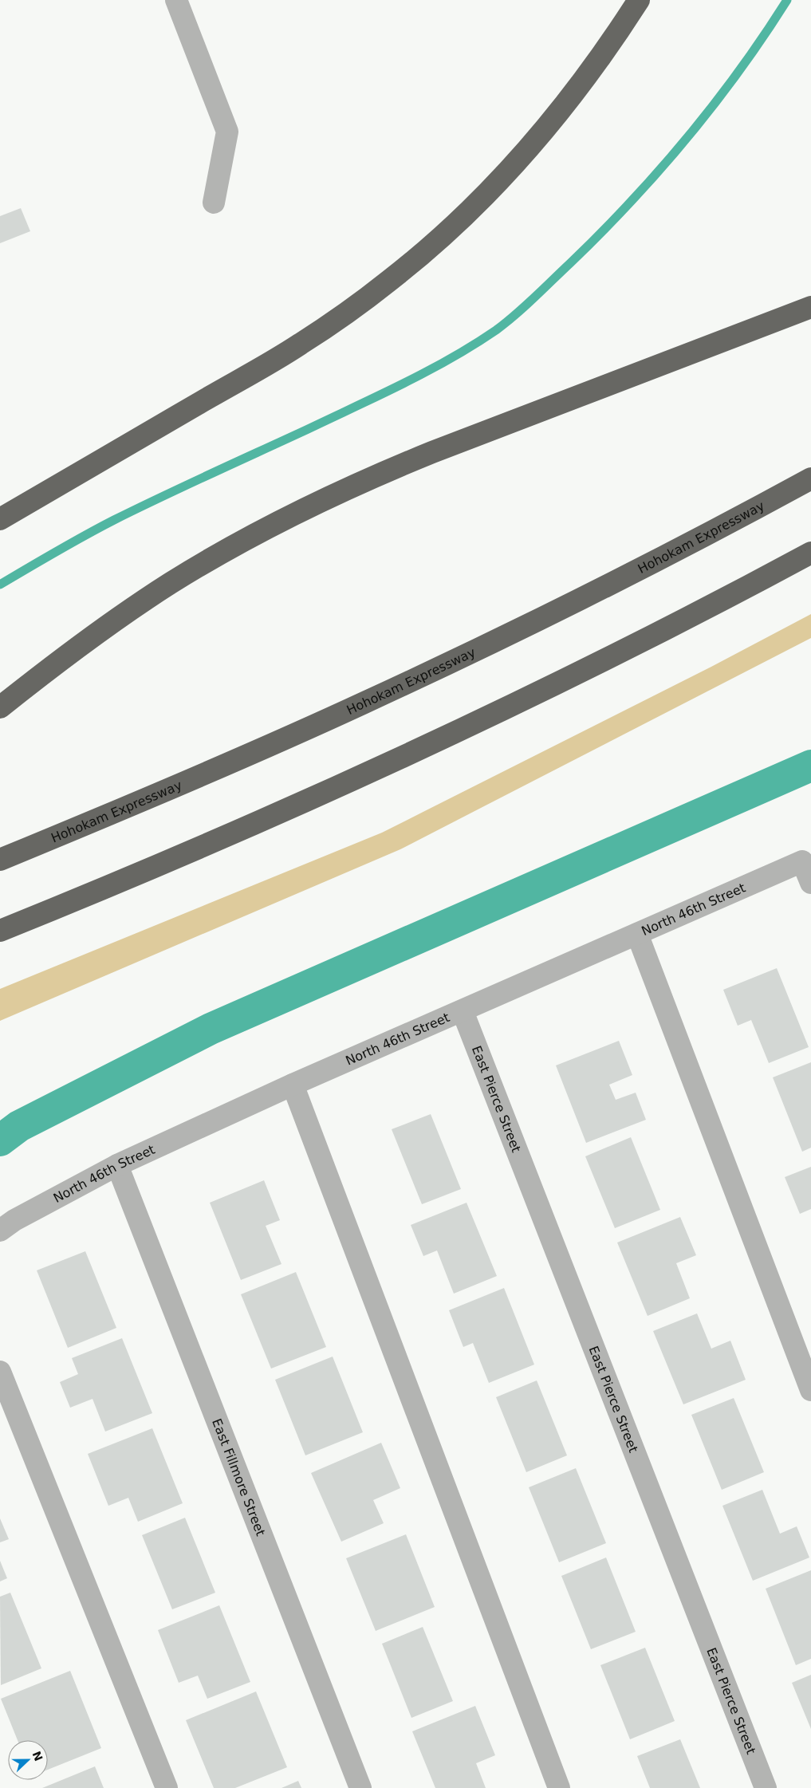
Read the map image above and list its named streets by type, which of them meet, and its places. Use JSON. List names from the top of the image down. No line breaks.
{"streets":{"highway":["Hohokam Expressway"],"street":["North 46th Street","East Pierce Street","East Fillmore Street"]},"crossings":[["North 46th Street","East Pierce Street"],["North 46th Street","East Fillmore Street"]],"north":"right"}
